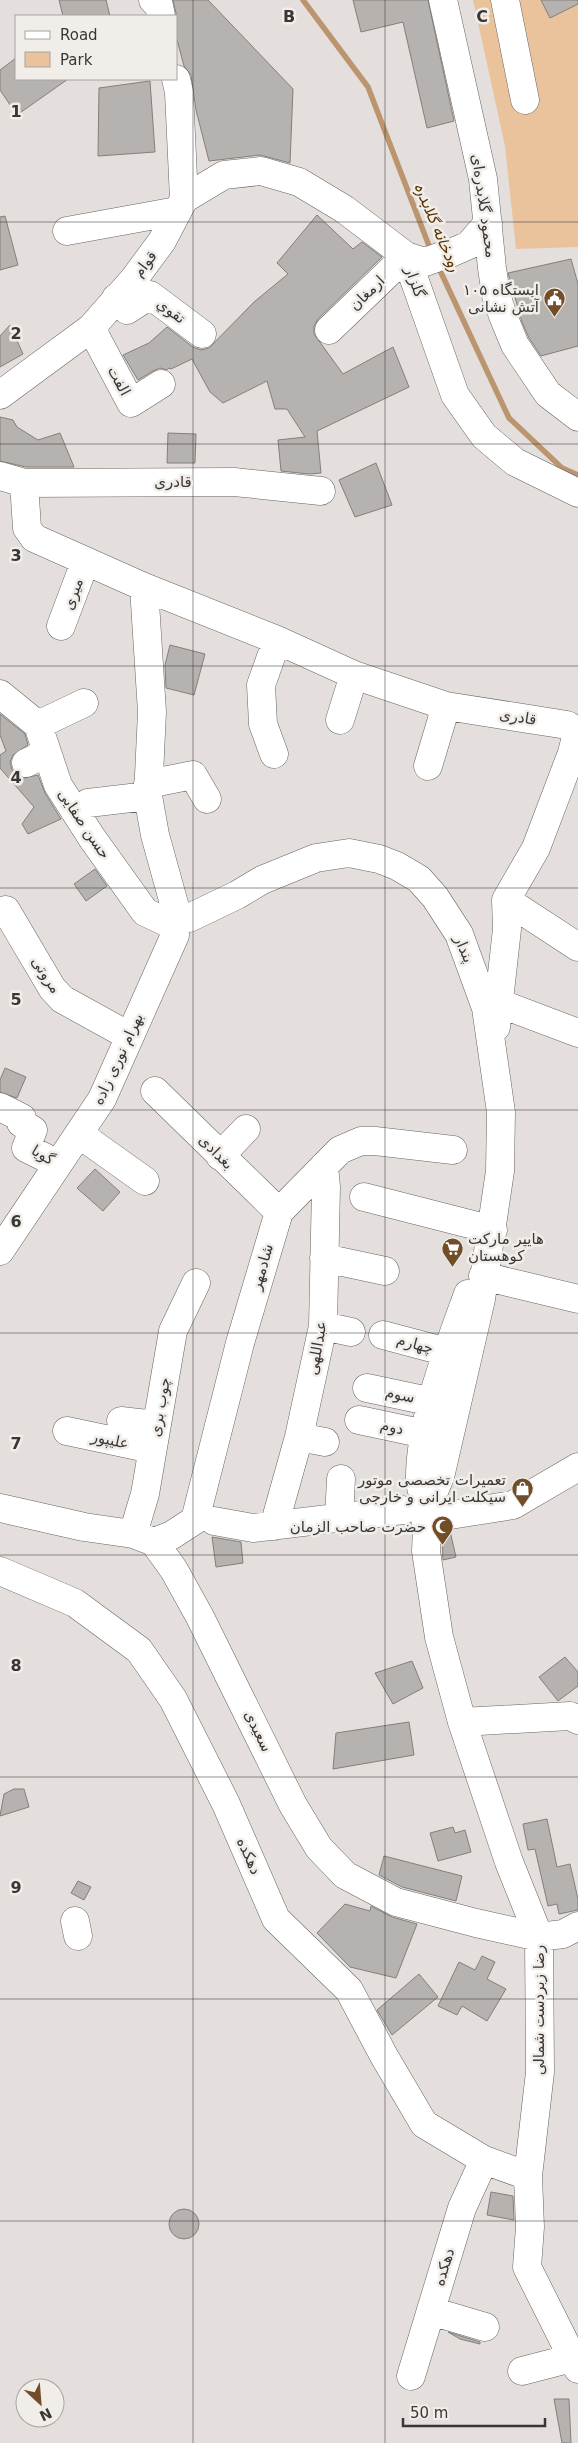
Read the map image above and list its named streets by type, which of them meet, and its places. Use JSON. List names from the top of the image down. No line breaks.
{"streets":{"street":["محمود گلابدره‌ای","قوام","گلزار","ارمغان","تقوي","الفت","قادری","میری","حسن صفایی","پندار","مروتی","بهرام نوری زاده","بغدادی","گویا","شادمهر","چهارم","عبداللهی","سوم","چوب بری","دوم","علیپور","سعیدی","دهکده","رضا زبردست شمالی"]},"crossings":[["قوام","گلزار"],["قوام","تقوي"],["قوام","الفت"],["گلزار","ارمغان"],["قادری","میری"],["حسن صفایی","پندار"],["حسن صفایی","بهرام نوری زاده"],["پندار","بهرام نوری زاده"],["پندار","رضا زبردست شمالی"],["مروتی","بهرام نوری زاده"],["بهرام نوری زاده","گویا"],["بغدادی","شادمهر"],["شادمهر","عبداللهی"],["چوب بری","علیپور"],["چوب بری","سعیدی"],["سعیدی","رضا زبردست شمالی"],["دهکده","رضا زبردست شمالی"]],"water":["رودخانه گلابدره"],"places":{"public building":["ایستگاه ۱۰۵ آتش نشانی"],"supermarket":["هایپر مارکت کوهستان"],"shop":["تعمیرات تخصصی موتور سیکلت ایرانی و خارجی"],"mosque":["حضرت صاحب الزمان"]},"legend":["Road","Park"],"scale_bar":"50 m","north":"bottom right","grid":{"columns":["B","C"],"rows":["1","2","3","4","5","6","7","8","9"]}}
